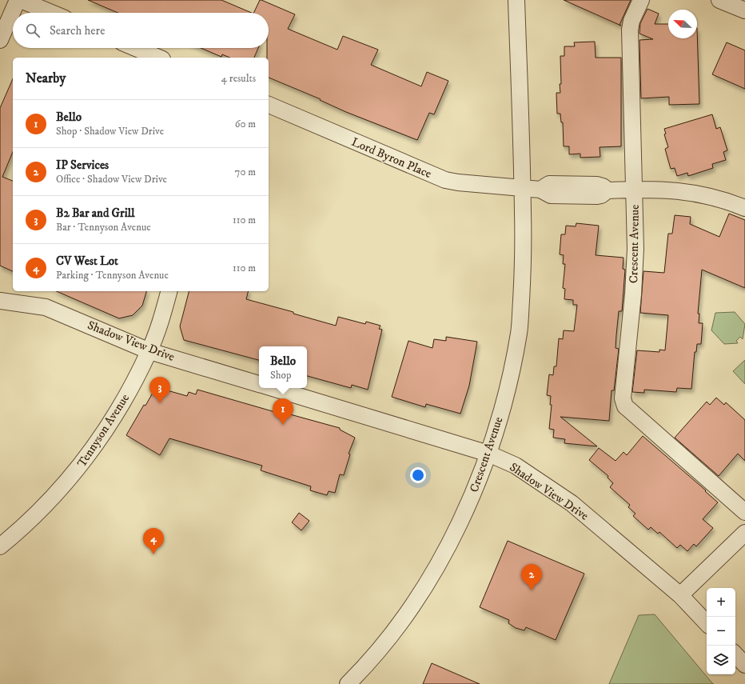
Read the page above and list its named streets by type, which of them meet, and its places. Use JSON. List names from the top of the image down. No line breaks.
{"streets":{"street":["Lord Byron Place","Crescent Avenue","Shadow View Drive","Tennyson Avenue"]},"crossings":[["Lord Byron Place","Crescent Avenue"],["Crescent Avenue","Shadow View Drive"],["Shadow View Drive","Tennyson Avenue"]],"north":"top left","page":{"search":"Search here","heading":["Nearby","4 results"],"list":[{"mark":"1","name":"Bello","note":"Shop · Shadow View Drive","value":"60 m"},{"mark":"2","name":"IP Services","note":"Office · Shadow View Drive","value":"70 m"},{"mark":"3","name":"B2 Bar and Grill","note":"Bar · Tennyson Avenue","value":"110 m"},{"mark":"4","name":"CV West Lot","note":"Parking · Tennyson Avenue","value":"110 m"}],"popup":["Bello","Shop"],"pins":["3","1","4","2"],"map_buttons":["+","−"]}}
